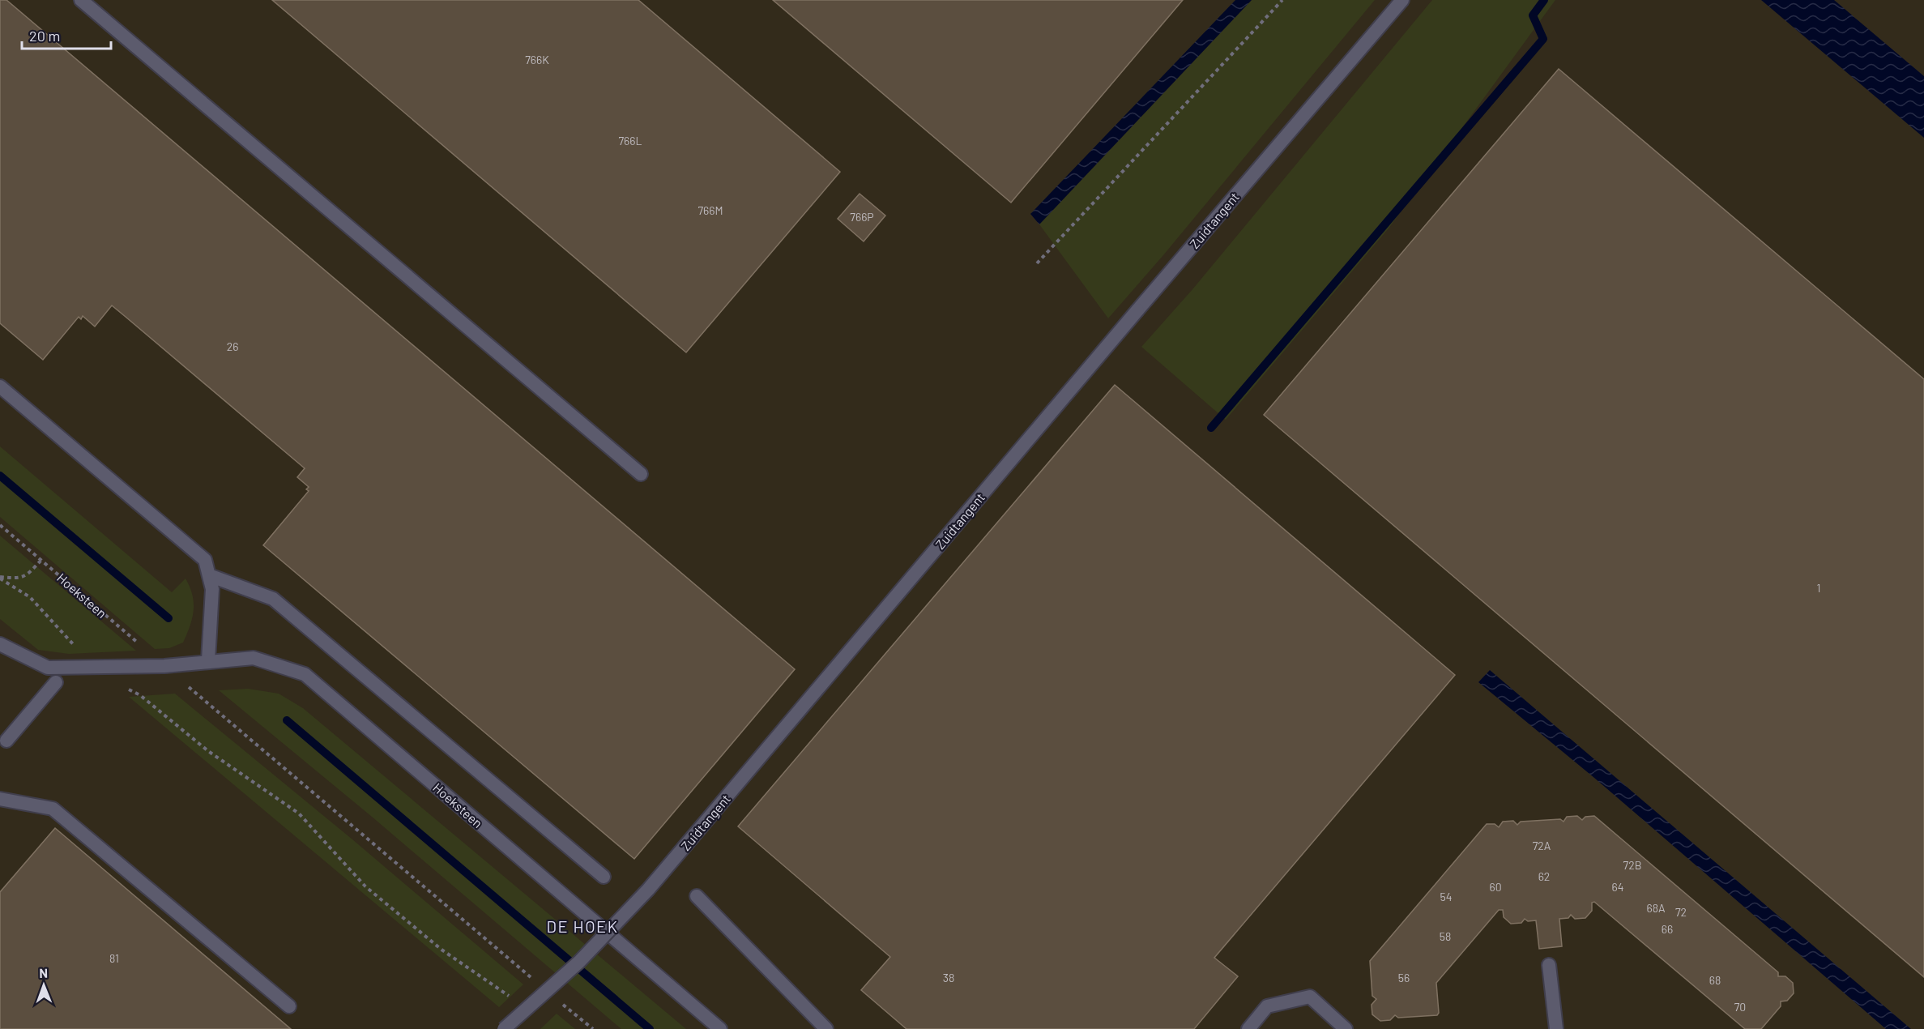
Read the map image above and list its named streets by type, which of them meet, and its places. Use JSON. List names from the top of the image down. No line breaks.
{"streets":{"street":["Zuidtangent","Hoeksteen"]},"districts":["DE HOEK"],"house_numbers":["766K","766L","766M","766P","26","1","72A","72B","62","60","64","54","68A","72","66","58","81","38","56","68","70"],"scale_bar":"20 m","north":"top"}
